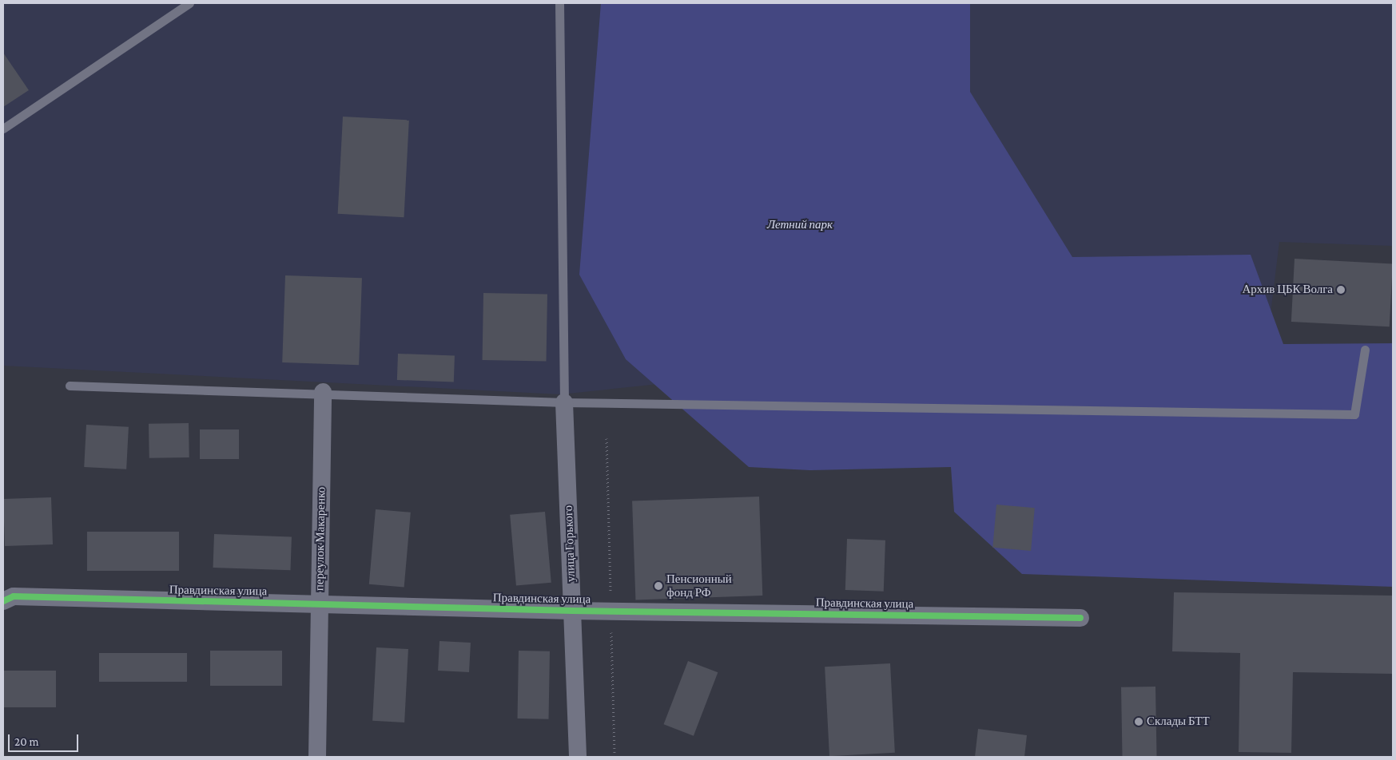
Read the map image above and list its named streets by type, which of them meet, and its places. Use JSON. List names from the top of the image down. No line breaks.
{"streets":{"street":["переулок Макаренко","улица Горького","Правдинская улица"]},"crossings":[["переулок Макаренко","Правдинская улица"],["улица Горького","Правдинская улица"]],"parks":["Летний парк"],"places":["Архив ЦБК Волга","Пенсионный фонд РФ","Склады БТТ"],"scale_bar":"20 m"}
